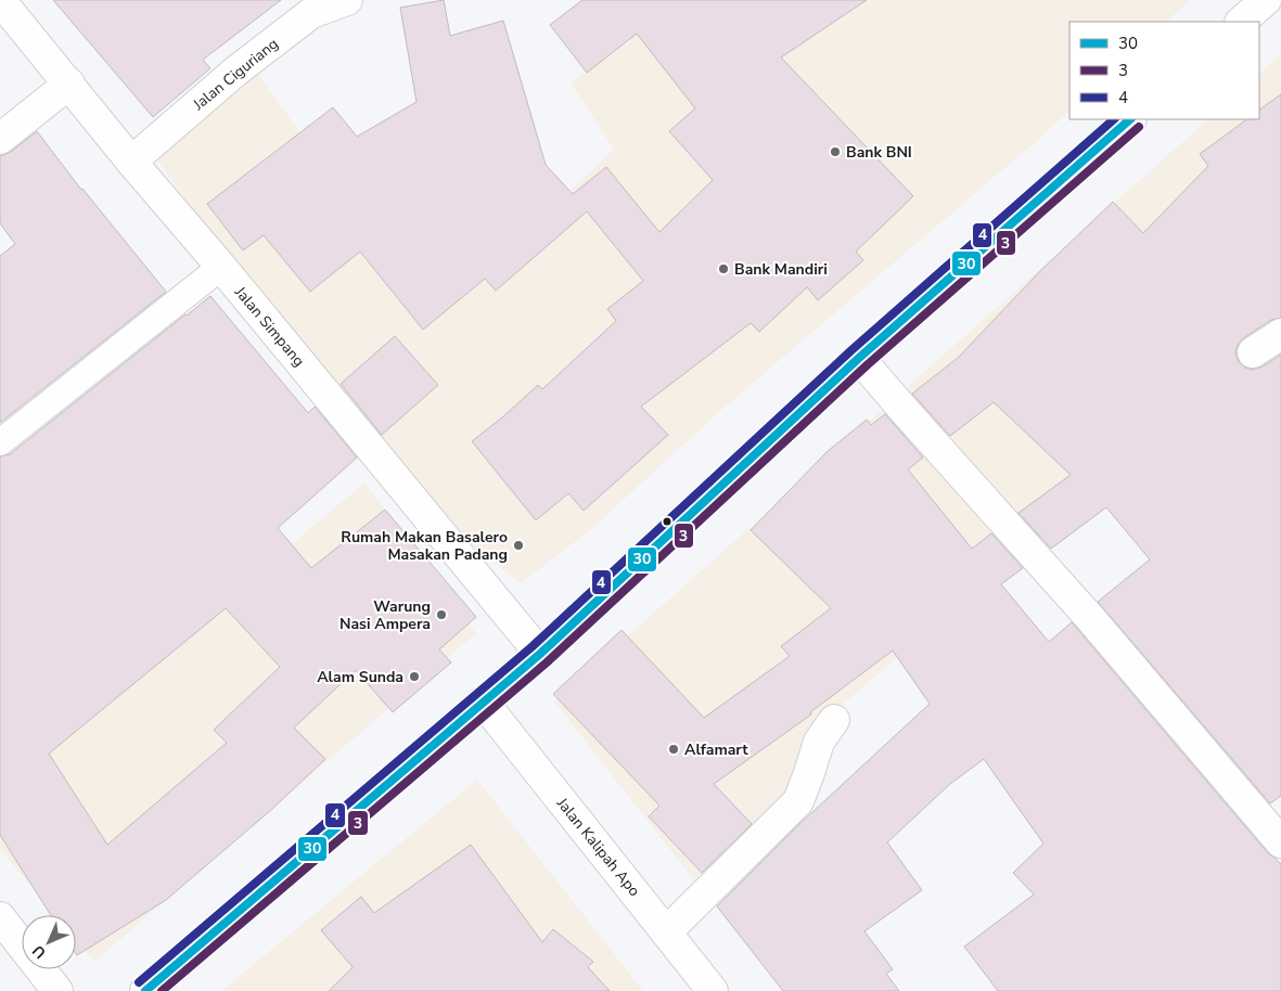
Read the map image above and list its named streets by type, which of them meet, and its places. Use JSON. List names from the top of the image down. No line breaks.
{"streets":{"street":["Jalan Ciguriang","Jalan Simpang","Jalan Kalipah Apo"]},"crossings":[["Jalan Ciguriang","Jalan Simpang"]],"places":["Bank BNI","Bank Mandiri","Rumah Makan Basalero Masakan Padang","Warung Nasi Ampera","Alam Sunda","Alfamart"],"lines":["transit line 30","transit line 4","transit line 3"],"legend":["30","3","4"],"north":"bottom left"}
